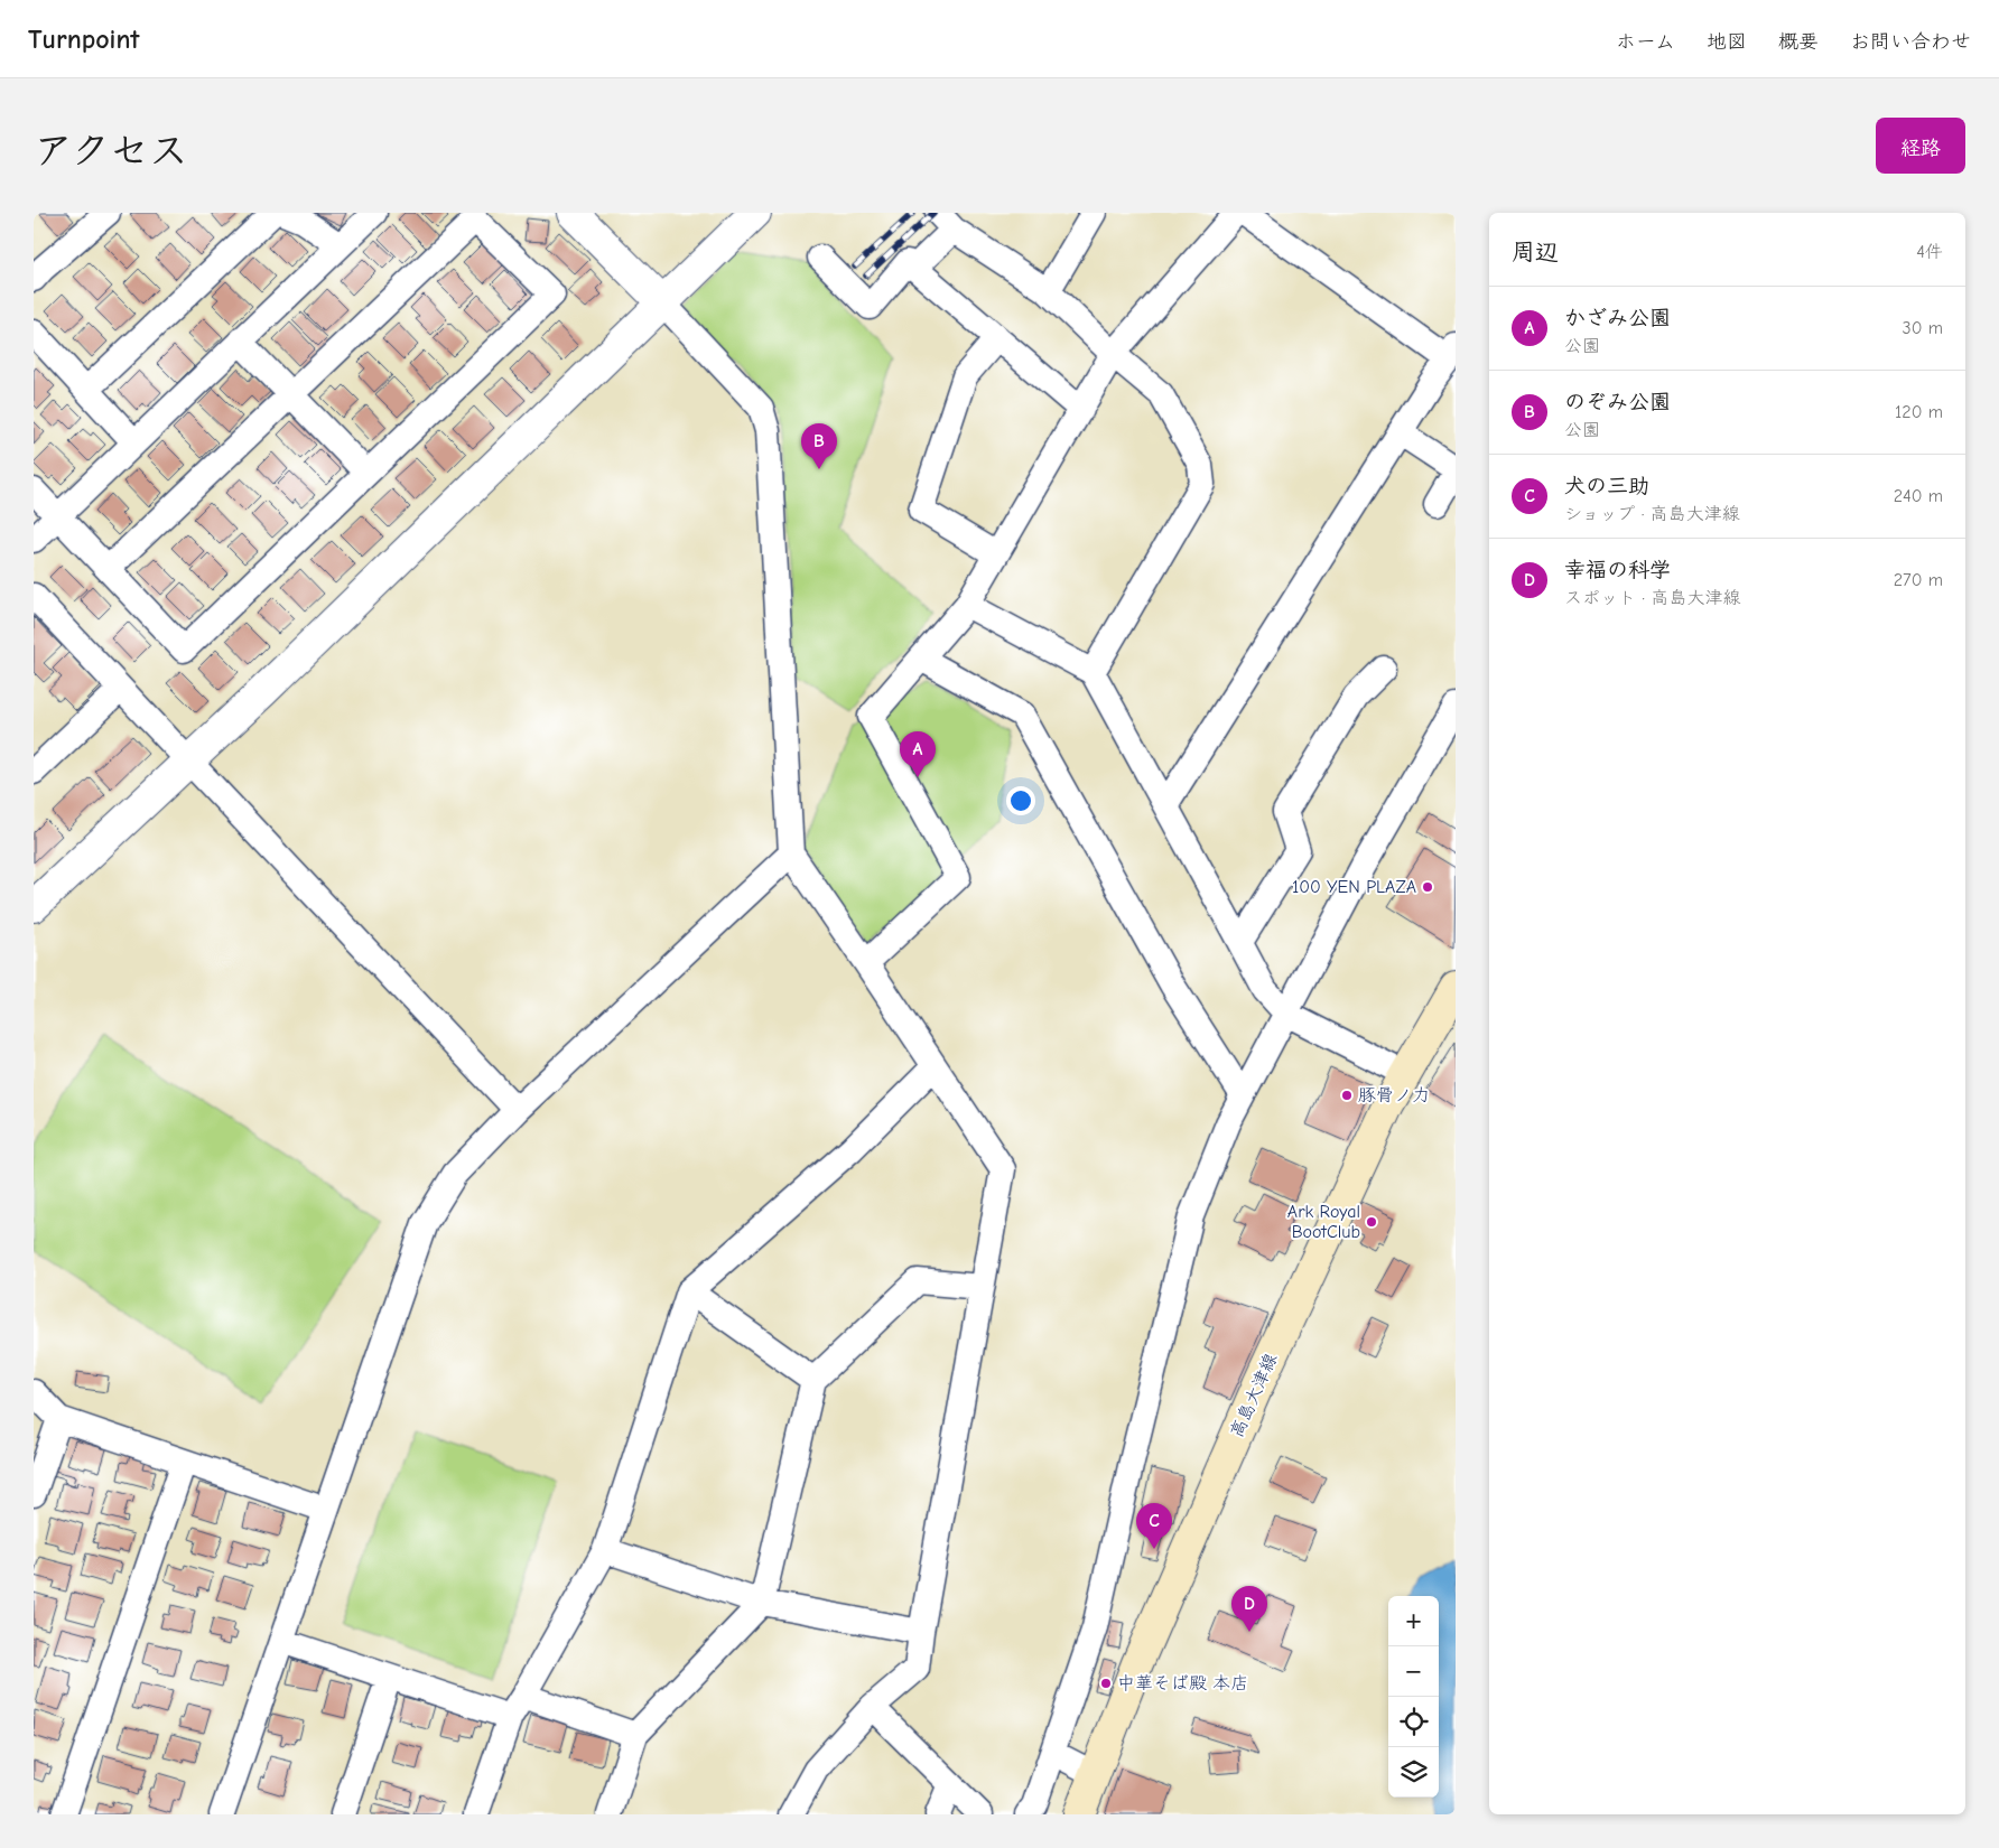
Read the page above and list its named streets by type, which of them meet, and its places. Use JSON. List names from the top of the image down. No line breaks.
{"streets":{"main road":["高島大津線"]},"places":["100 YEN PLAZA","豚骨ノ力","Ark Royal BootClub","中華そば殿 本店"],"page":{"header":"Turnpoint","nav":["ホーム","地図","概要","お問い合わせ"],"title":"アクセス","buttons":"経路","heading":["周辺","4件"],"list":[{"mark":"A","name":"かざみ公園","note":"公園","value":"30 m"},{"mark":"B","name":"のぞみ公園","note":"公園","value":"120 m"},{"mark":"C","name":"犬の三助","note":"ショップ · 高島大津線","value":"240 m"},{"mark":"D","name":"幸福の科学","note":"スポット · 高島大津線","value":"270 m"}],"pins":["B","A","C","D"],"map_buttons":["+","−"]}}
